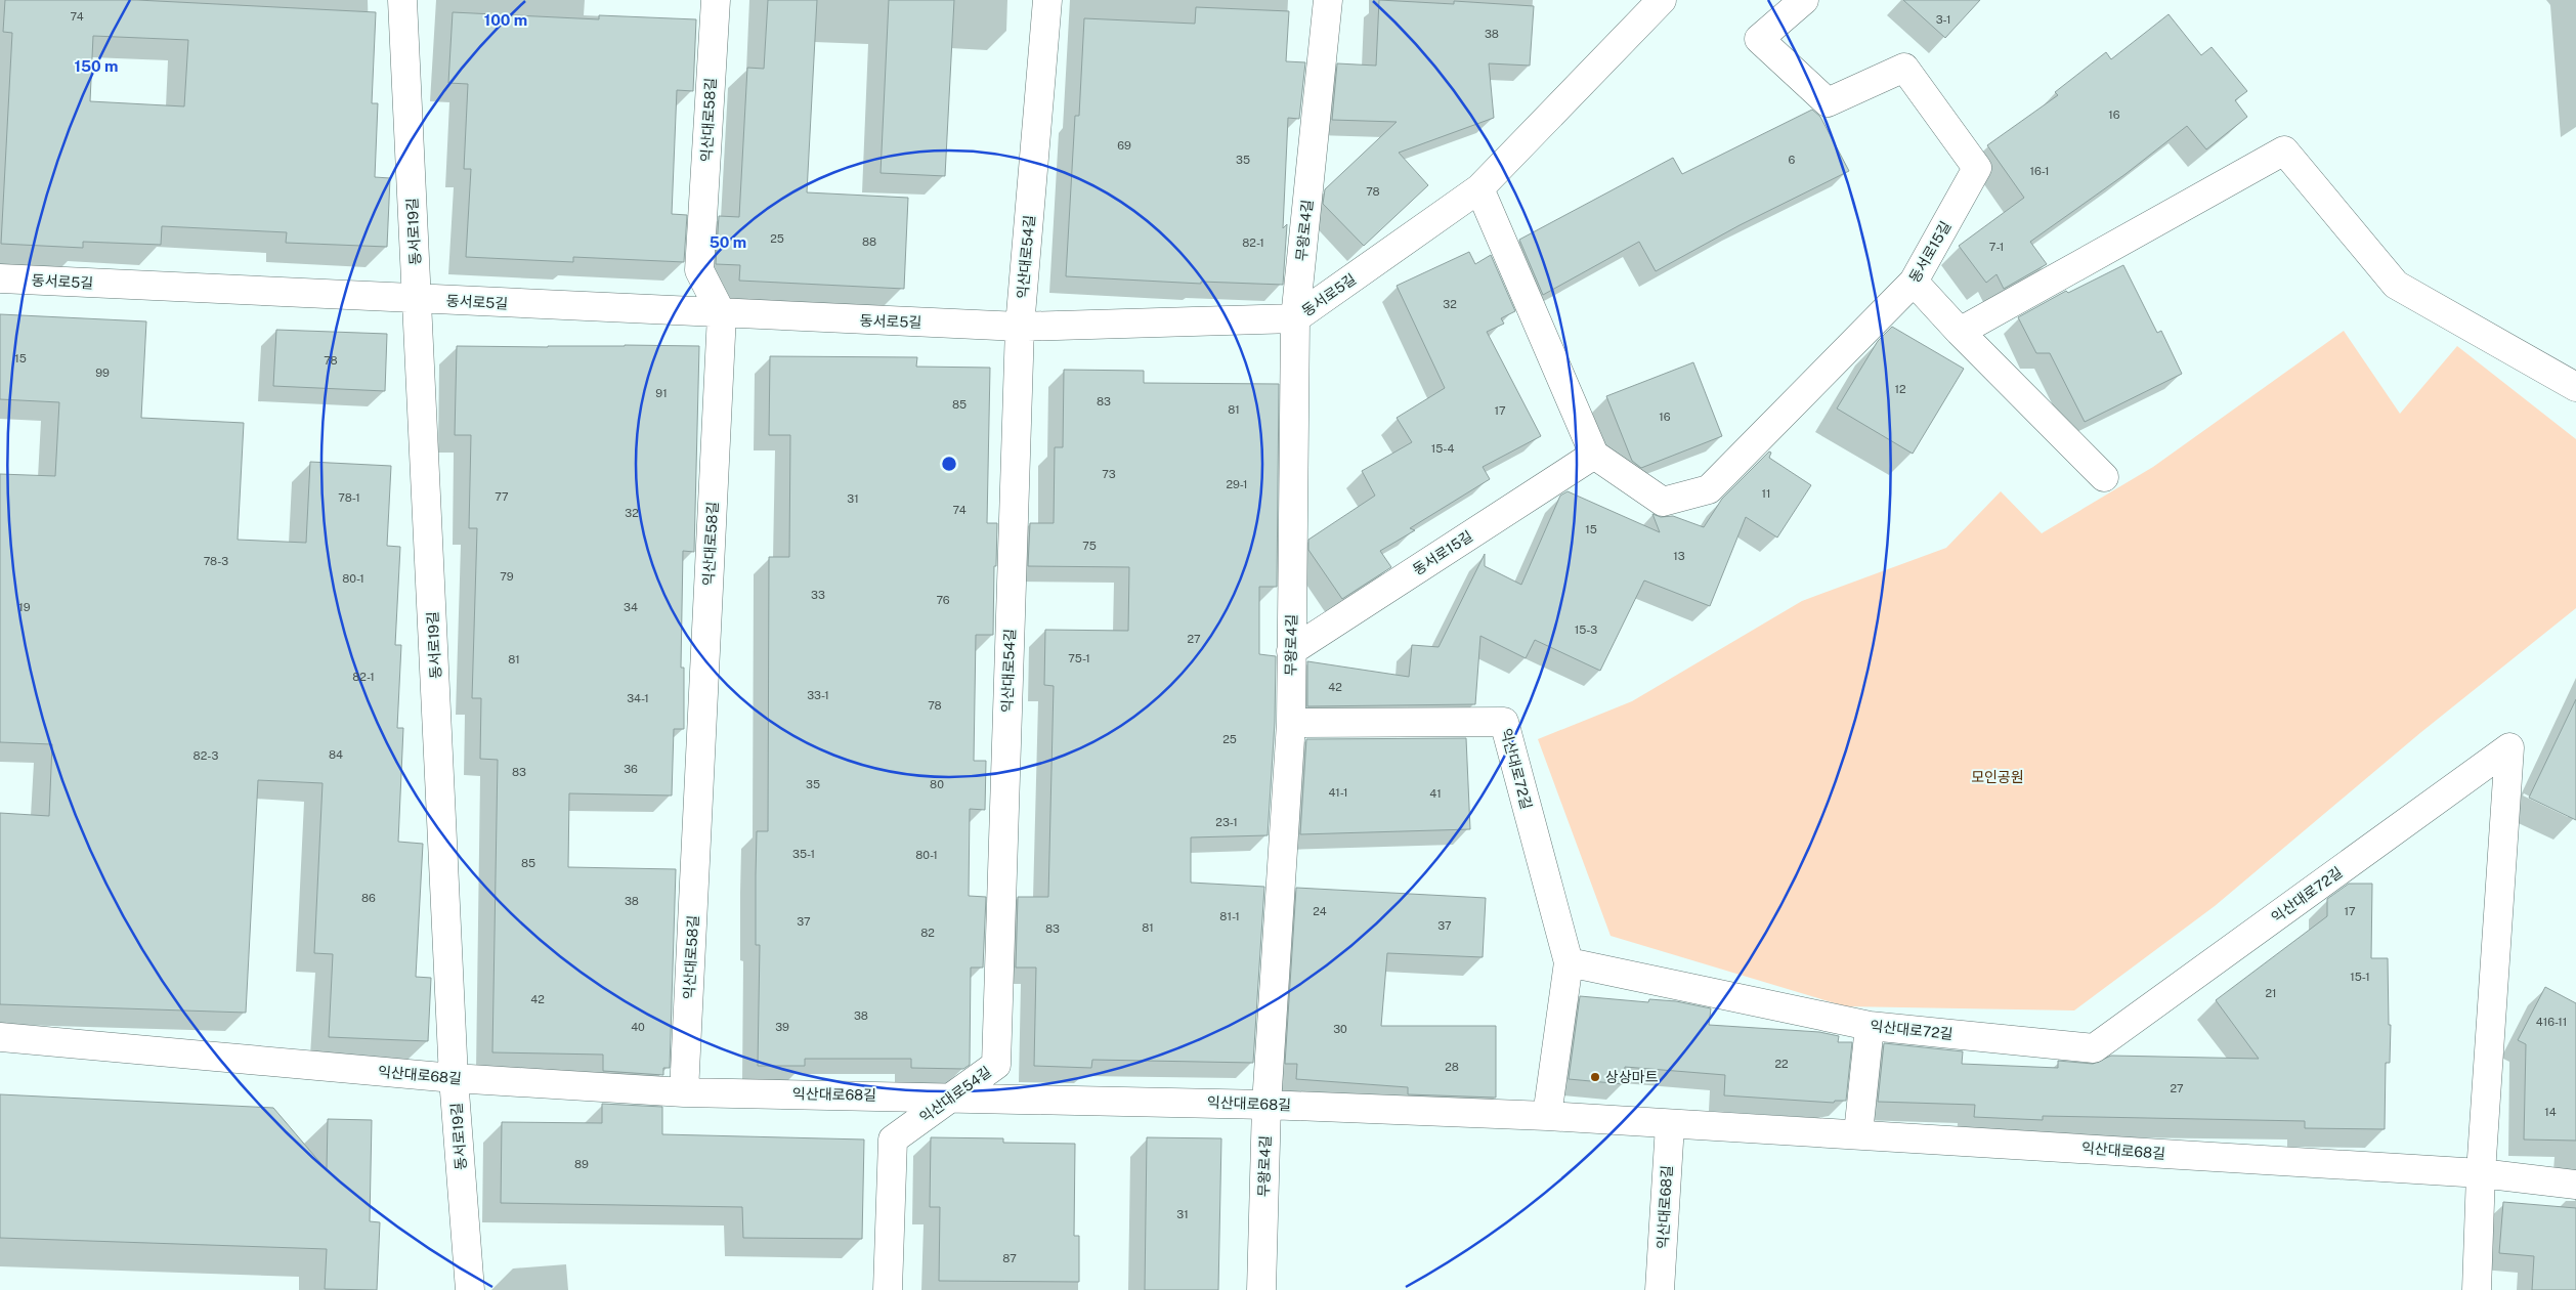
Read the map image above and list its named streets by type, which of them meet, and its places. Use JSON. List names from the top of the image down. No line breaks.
{"streets":{"street":["익산대로58길","무왕로4길","동서로19길","동서로15길","익산대로54길","동서로5길","익산대로72길","익산대로68길"]},"crossings":[["익산대로58길","동서로5길"],["익산대로58길","익산대로68길"],["무왕로4길","동서로15길"],["무왕로4길","동서로5길"],["무왕로4길","익산대로72길"],["무왕로4길","익산대로68길"],["동서로19길","동서로5길"],["동서로19길","익산대로68길"],["익산대로54길","동서로5길"],["익산대로54길","익산대로68길"],["익산대로72길","익산대로68길"]],"parks":["모인공원"],"places":["상상마트"],"house_numbers":["74","3-1","38","16","69","35","6","16-1","78","25","88","82-1","7-1","32","15","78","99","12","91","83","85","81","17","16","15-4","73","29-1","11","77","78-1","31","74","32","15","75","13","78-3","79","80-1","33","76","19","34","15-3","27","75-1","81","82-1","42","33-1","34-1","78","25","84","82-3","36","83","35","80","41-1","41","23-1","35-1","80-1","85","86","38","24","17","81-1","37","37","81","83","82","15-1","21","42","38","416-11","40","39","30","22","28","27","14","89","31","87"],"rings":["100 m","150 m","50 m"]}
